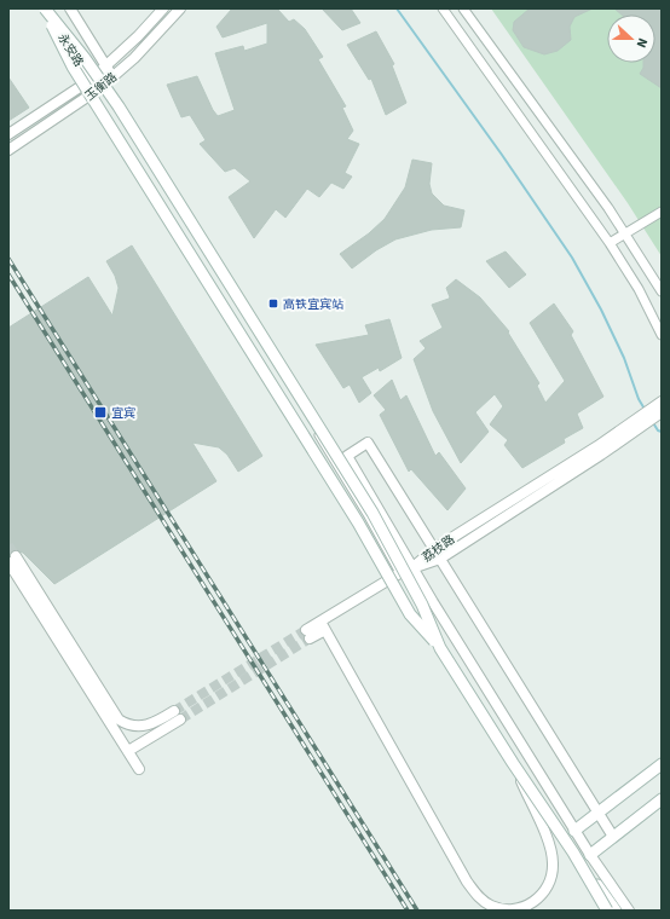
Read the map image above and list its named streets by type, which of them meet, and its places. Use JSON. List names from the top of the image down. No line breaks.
{"streets":{"street":["永安路","玉衡路","荔枝路"]},"crossings":[["永安路","玉衡路"]],"places":{"transit":["高铁宜宾站","宜宾"]},"north":"right"}
